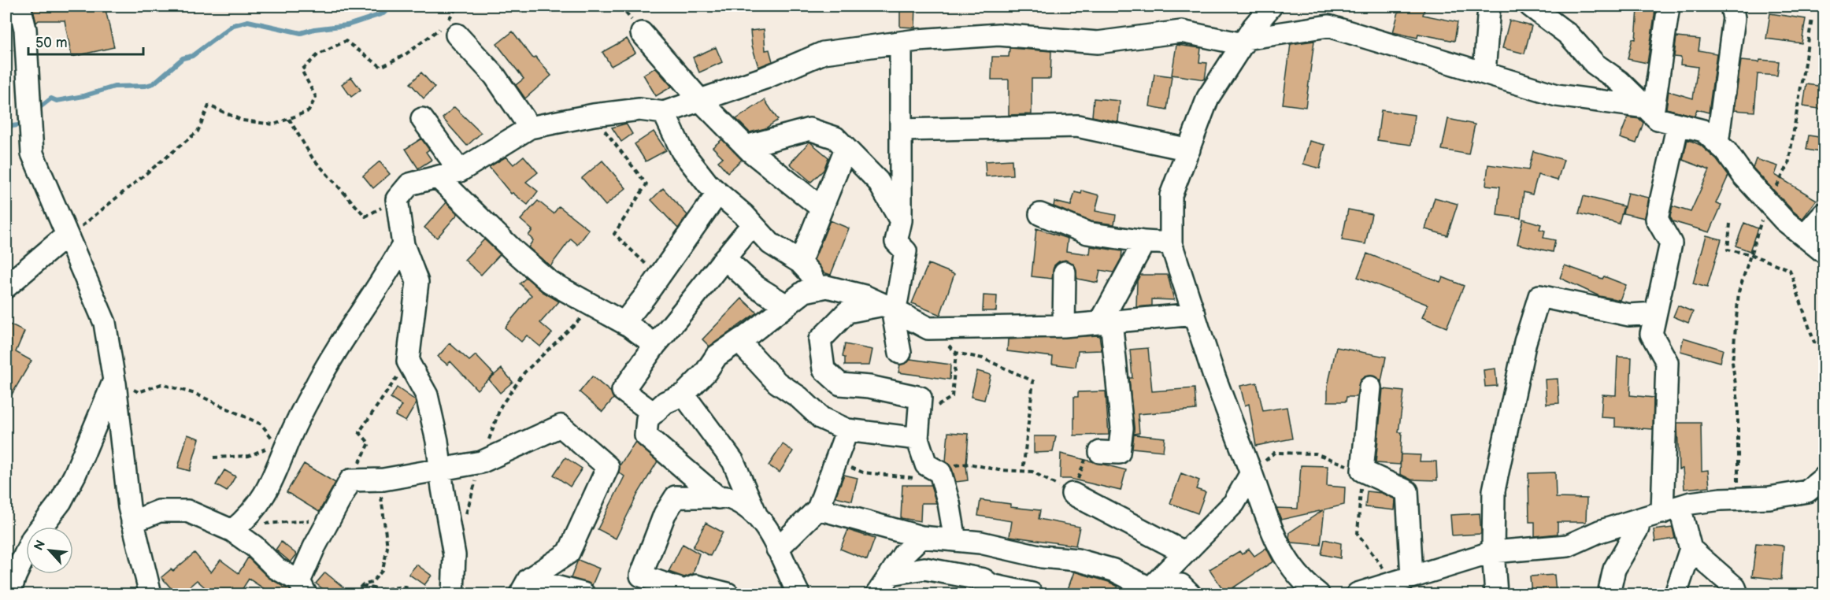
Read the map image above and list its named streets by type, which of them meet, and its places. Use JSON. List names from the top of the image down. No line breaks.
{"scale_bar":"50 m","north":"top left"}
